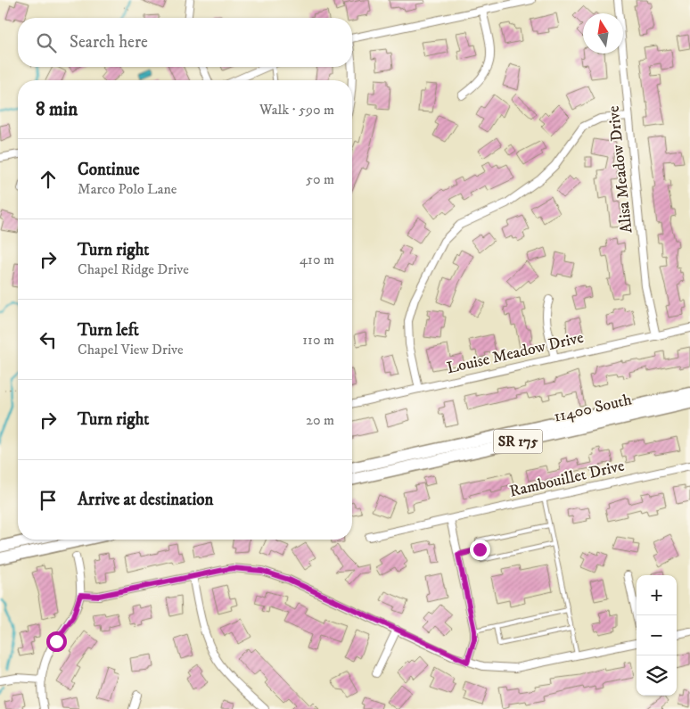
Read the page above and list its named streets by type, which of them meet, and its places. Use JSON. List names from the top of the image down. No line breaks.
{"streets":{"main road":["11400 South","SR 175"],"street":["Alisa Meadow Drive","Louise Meadow Drive","Rambouillet Drive"]},"crossings":[["Alisa Meadow Drive","Louise Meadow Drive"]],"north":"top","page":{"search":"Search here","heading":["8 min","Walk · 590 m"],"list":[["Continue","Marco Polo Lane","50 m"],["Turn right","Chapel Ridge Drive","410 m"],["Turn left","Chapel View Drive","110 m"],["Turn right","20 m"],"Arrive at destination"],"map_buttons":["+","−"]}}
